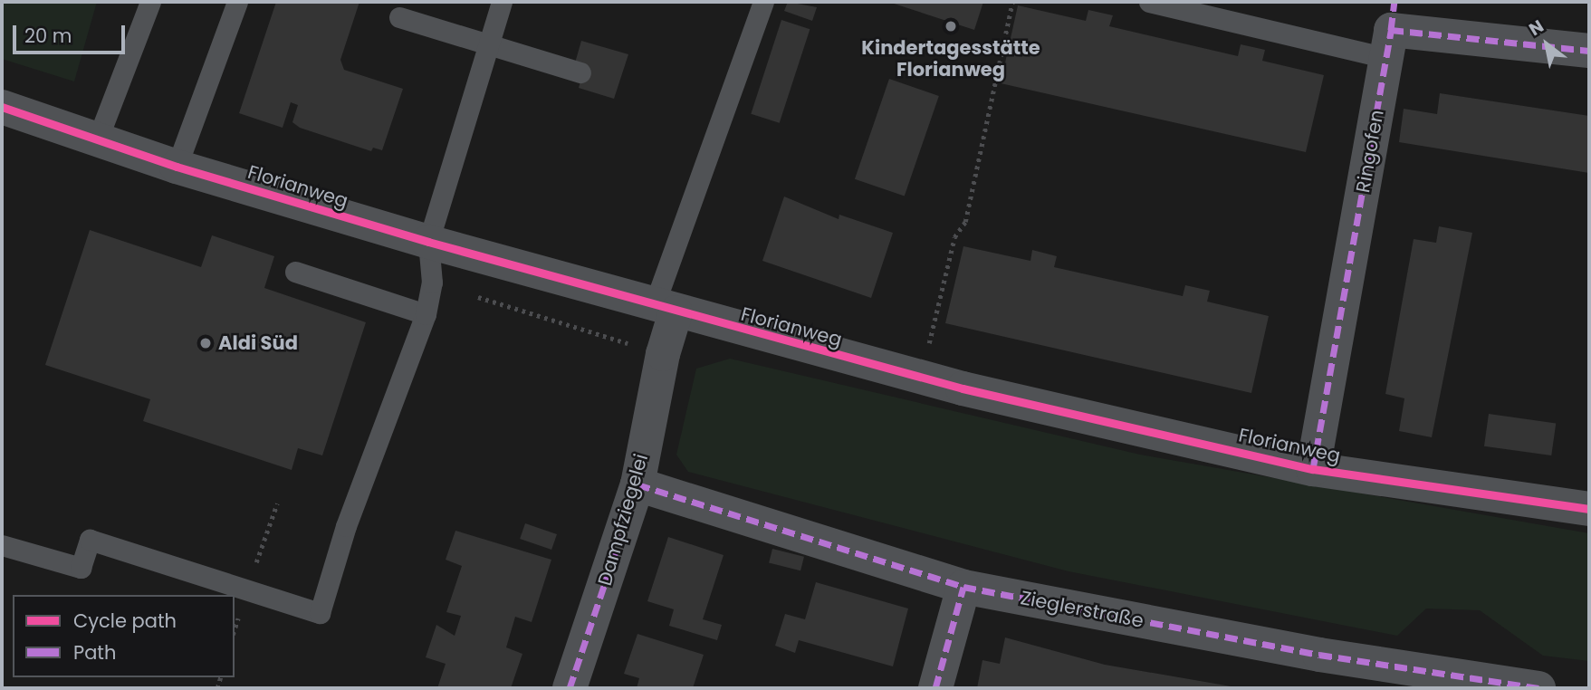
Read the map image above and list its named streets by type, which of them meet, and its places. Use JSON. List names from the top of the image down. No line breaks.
{"streets":{"street":["Ringofen","Florianweg","Dampfziegelei","Zieglerstraße"]},"crossings":[["Ringofen","Florianweg"],["Florianweg","Dampfziegelei"],["Dampfziegelei","Zieglerstraße"]],"places":["Kindertagesstätte Florianweg","Aldi Süd"],"legend":["Cycle path","Path"],"scale_bar":"20 m","north":"top left"}
